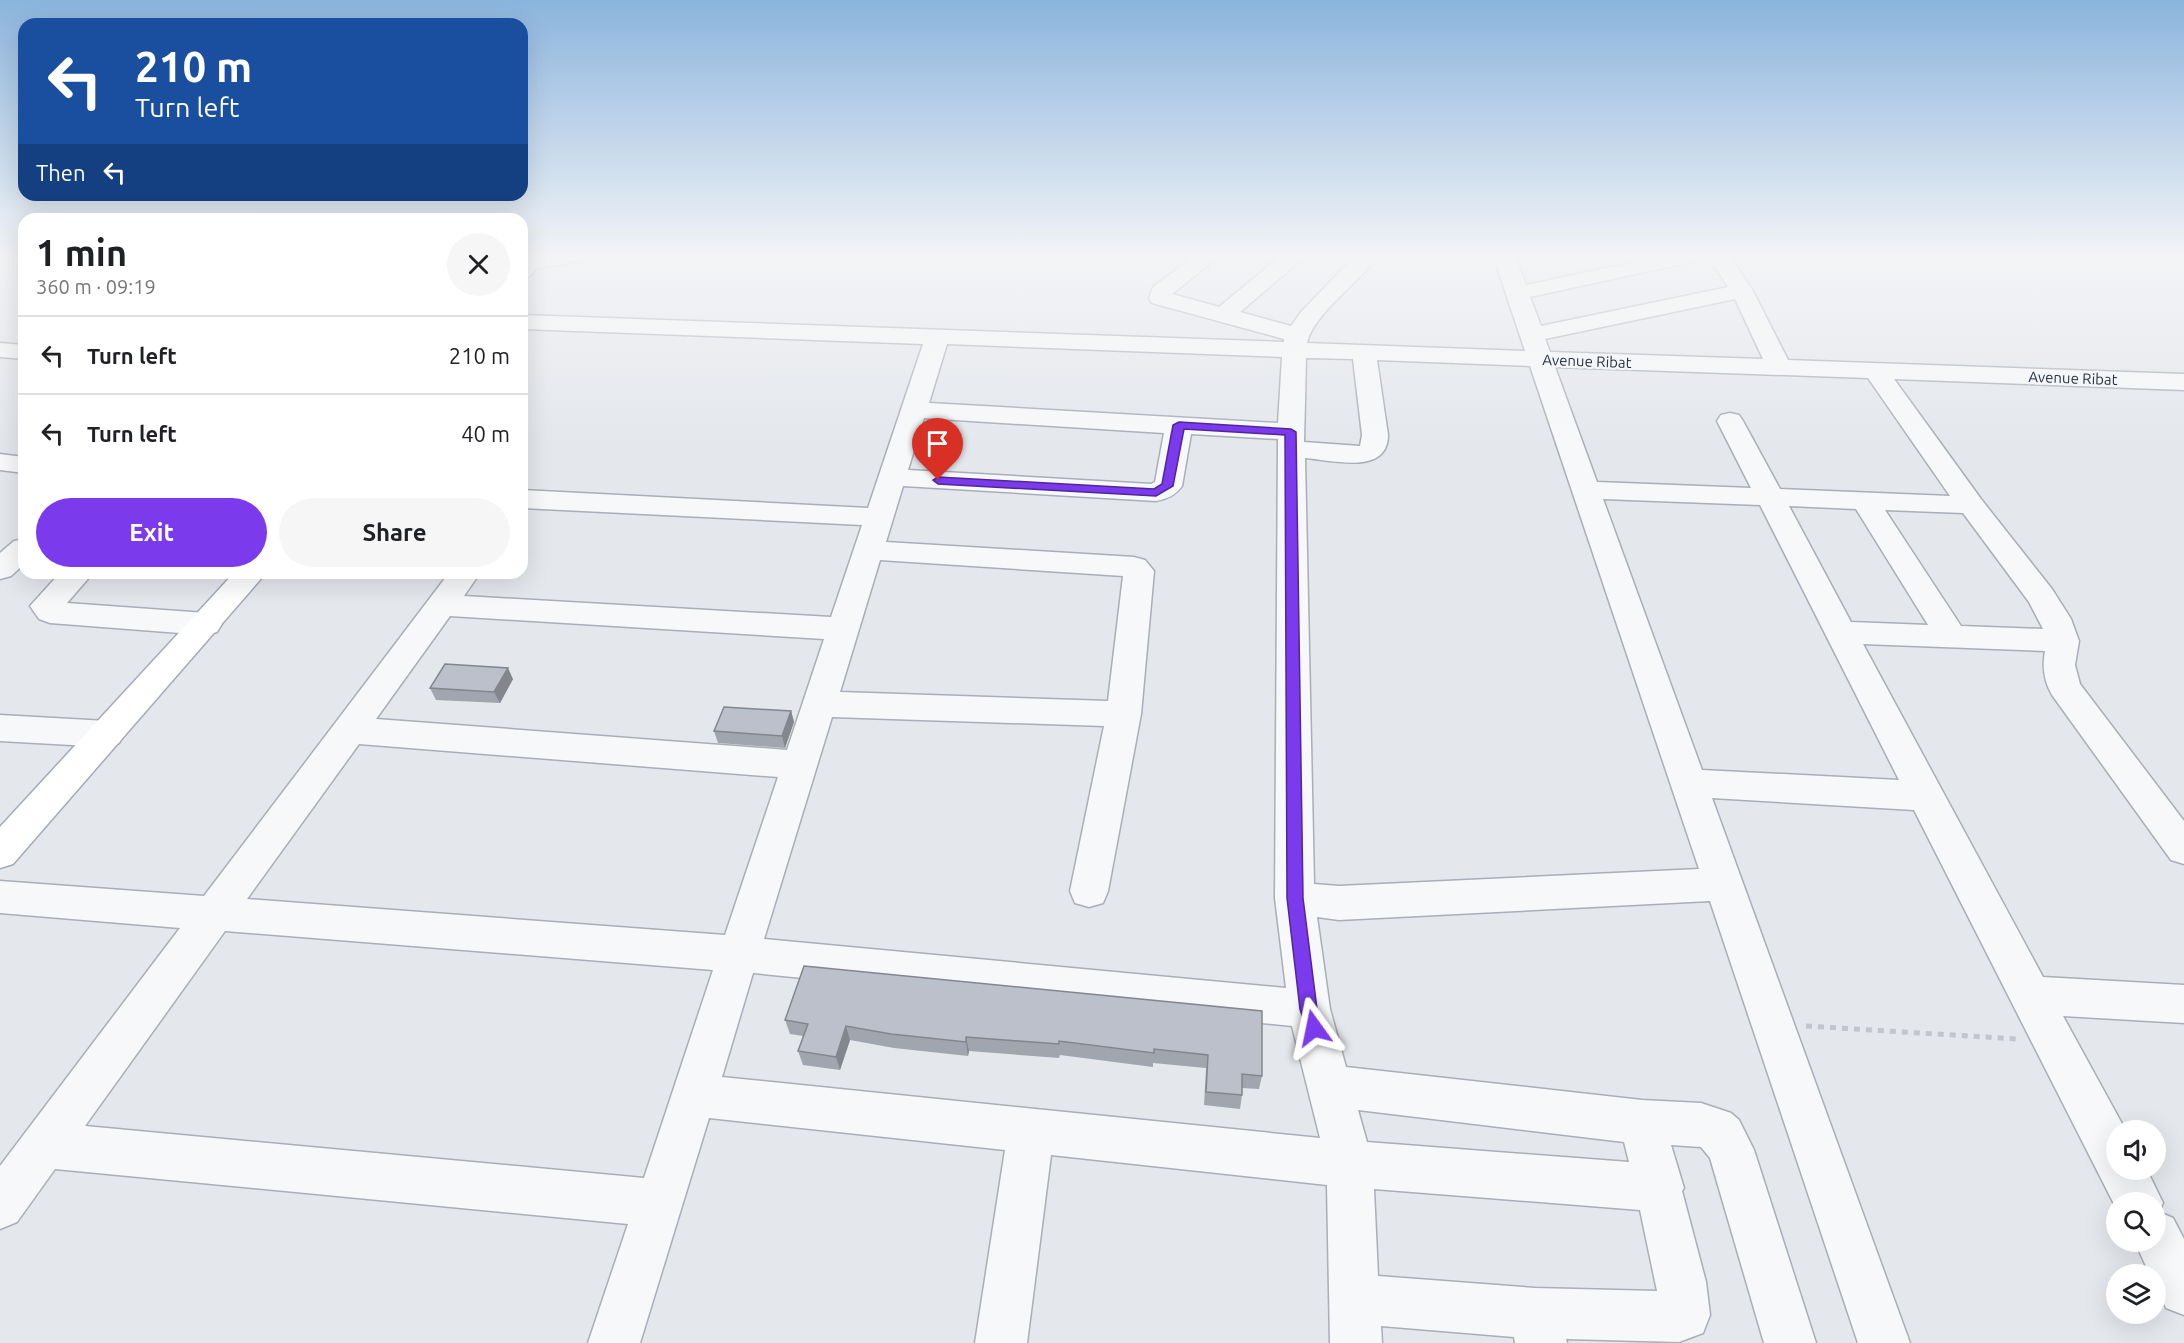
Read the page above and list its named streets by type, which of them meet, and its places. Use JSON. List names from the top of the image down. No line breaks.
{"streets":{"street":["Avenue Ribat"]},"page":{"turn":["210 m","Turn left"],"then":"Then","heading":["1 min","360 m · 09:19"],"list":[{"name":"Turn left","value":"210 m"},{"name":"Turn left","value":"40 m"}],"buttons":["Exit","Share"]}}
